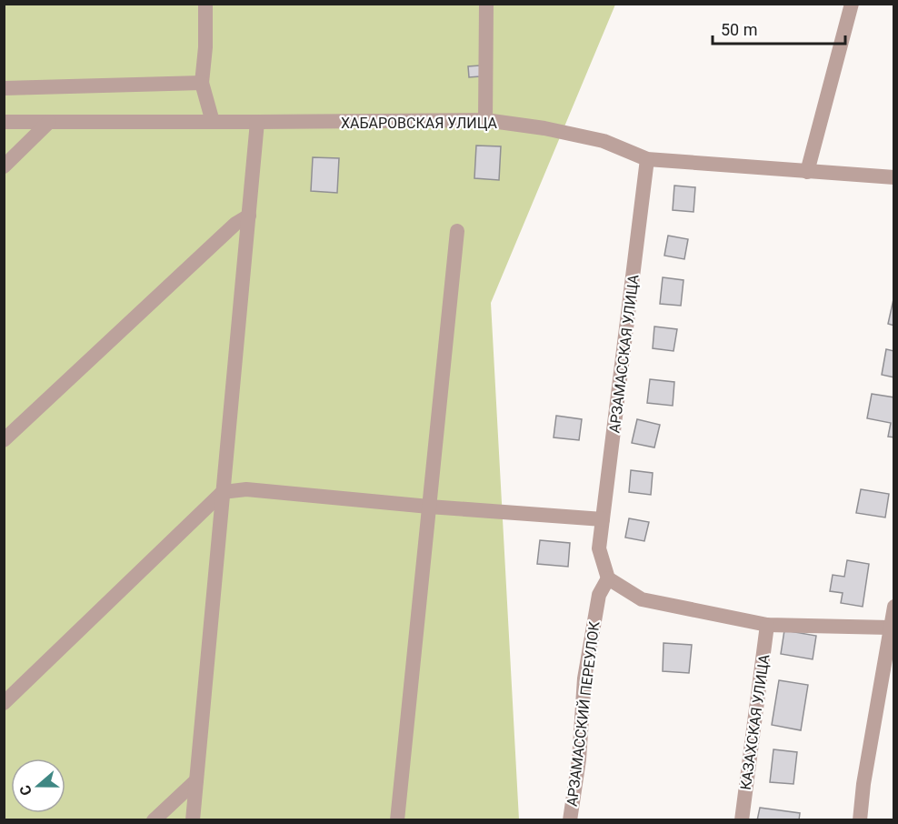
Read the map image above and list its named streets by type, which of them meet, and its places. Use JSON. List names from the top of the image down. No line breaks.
{"streets":{"street":["ХАБАРОВСКАЯ УЛИЦА","АРЗАМАССКАЯ УЛИЦА","АРЗАМАССКИЙ ПЕРЕУЛОК","КАЗАХСКАЯ УЛИЦА"]},"crossings":[["ХАБАРОВСКАЯ УЛИЦА","АРЗАМАССКАЯ УЛИЦА"],["АРЗАМАССКАЯ УЛИЦА","АРЗАМАССКИЙ ПЕРЕУЛОК"]],"scale_bar":"50 m","north":"left"}
